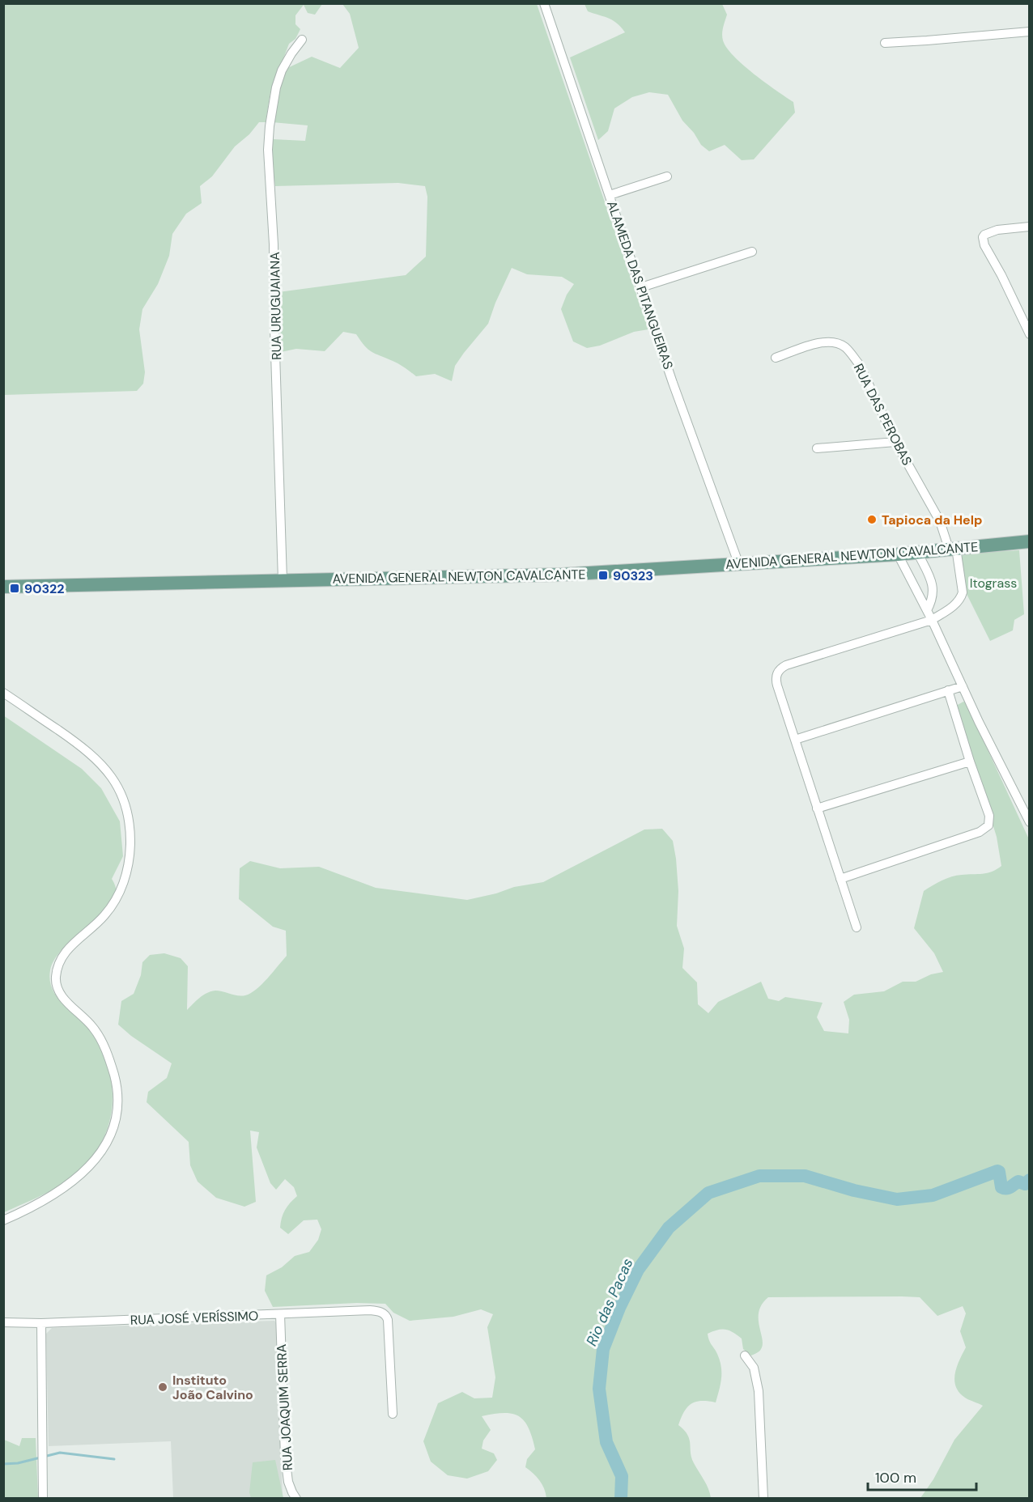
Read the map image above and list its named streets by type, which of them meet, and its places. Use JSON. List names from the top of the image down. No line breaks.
{"streets":{"main road":["AVENIDA GENERAL NEWTON CAVALCANTE"],"street":["ALAMEDA DAS PITANGUEIRAS","RUA URUGUAIANA","RUA DAS PEROBAS","RUA JOSÉ VERÍSSIMO","RUA JOAQUIM SERRA"]},"crossings":[["ALAMEDA DAS PITANGUEIRAS","AVENIDA GENERAL NEWTON CAVALCANTE"],["RUA URUGUAIANA","AVENIDA GENERAL NEWTON CAVALCANTE"],["RUA DAS PEROBAS","AVENIDA GENERAL NEWTON CAVALCANTE"],["RUA JOSÉ VERÍSSIMO","RUA JOAQUIM SERRA"]],"water":["Rio das Pacas"],"parks":["Itograss"],"places":{"other":["Tapioca da Help","Instituto João Calvino"],"transit":["90323","90322"]},"scale_bar":"100 m"}
